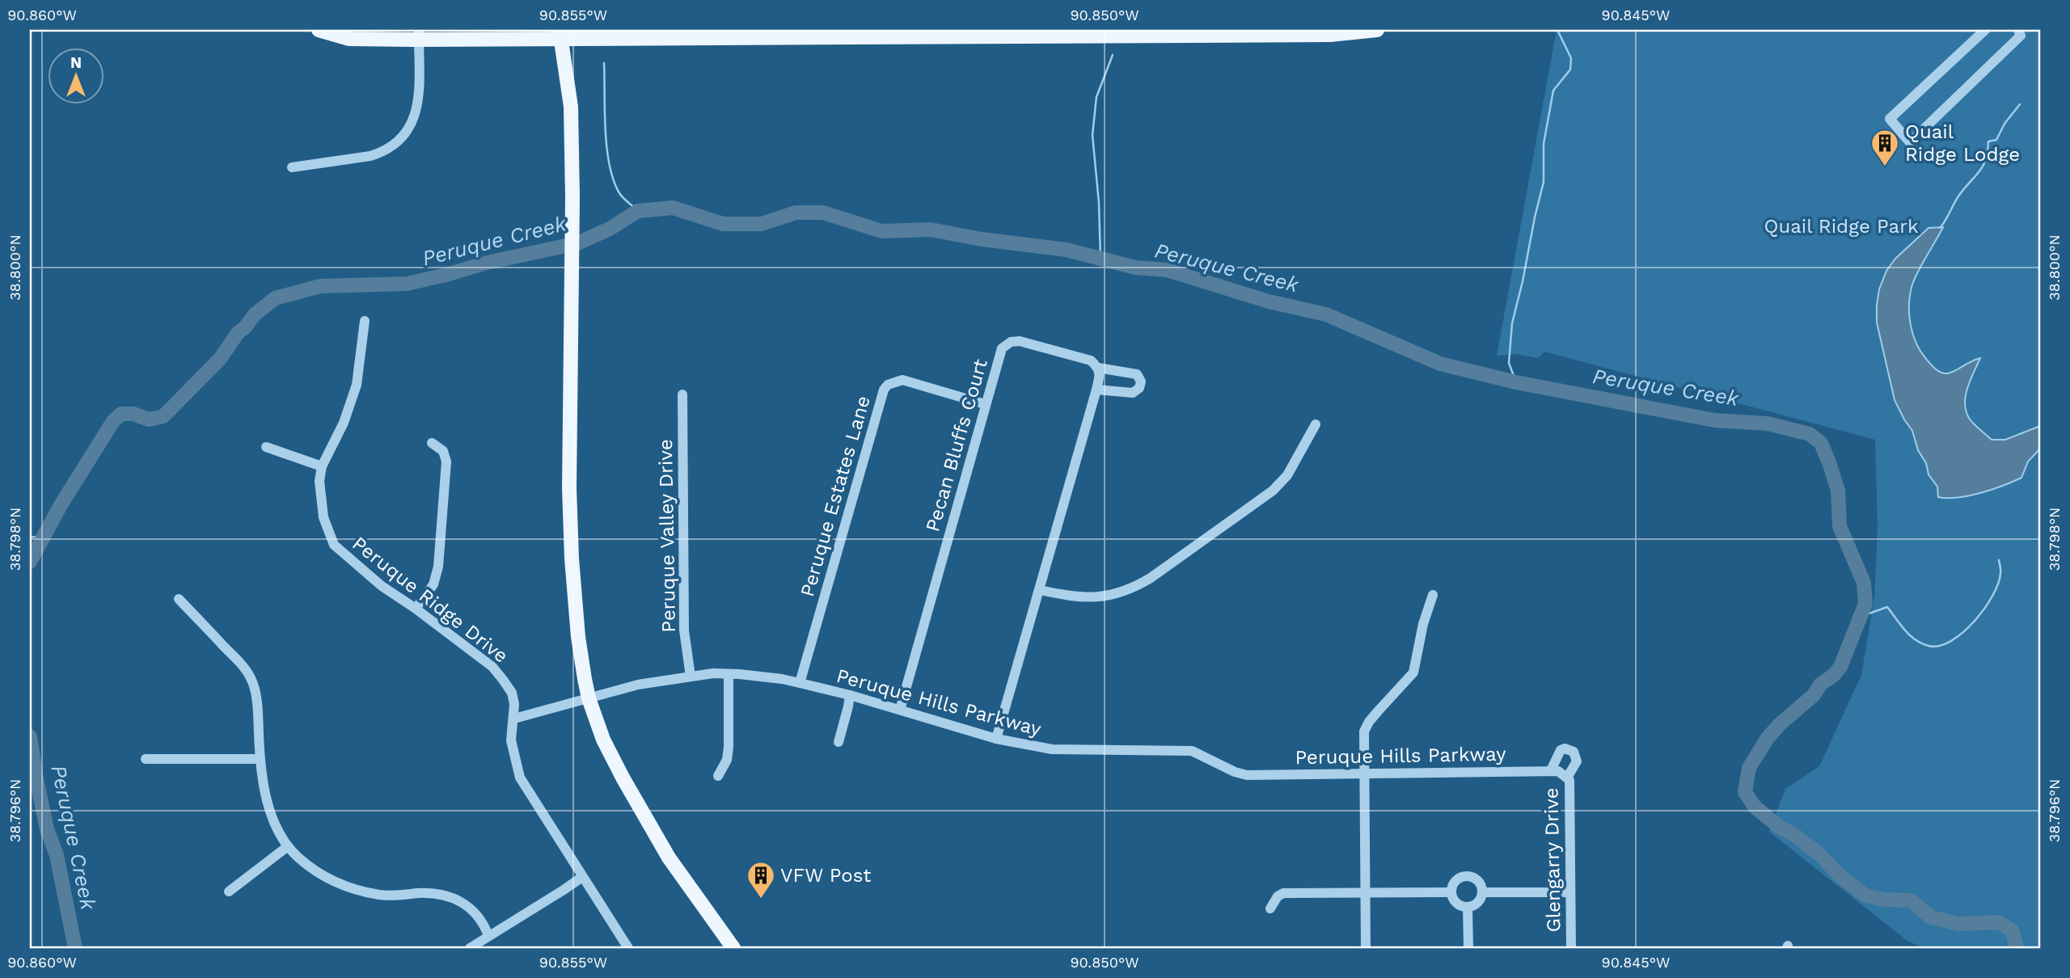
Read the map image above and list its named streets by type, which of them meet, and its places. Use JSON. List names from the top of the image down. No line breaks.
{"streets":{"street":["Pecan Bluffs Court","Peruque Estates Lane","Peruque Valley Drive","Peruque Ridge Drive","Peruque Hills Parkway","Glengarry Drive"]},"crossings":[["Pecan Bluffs Court","Peruque Estates Lane"],["Pecan Bluffs Court","Peruque Hills Parkway"],["Peruque Estates Lane","Peruque Hills Parkway"],["Peruque Valley Drive","Peruque Hills Parkway"],["Peruque Ridge Drive","Peruque Hills Parkway"],["Peruque Hills Parkway","Glengarry Drive"]],"water":["Peruque Creek"],"parks":["Quail Ridge Park"],"places":{"building":["Quail Ridge Lodge","VFW Post"]},"north":"top","coordinates":["90.860°W","90.855°W","90.850°W","90.845°W","38.800°N","38.798°N","38.796°N"]}
